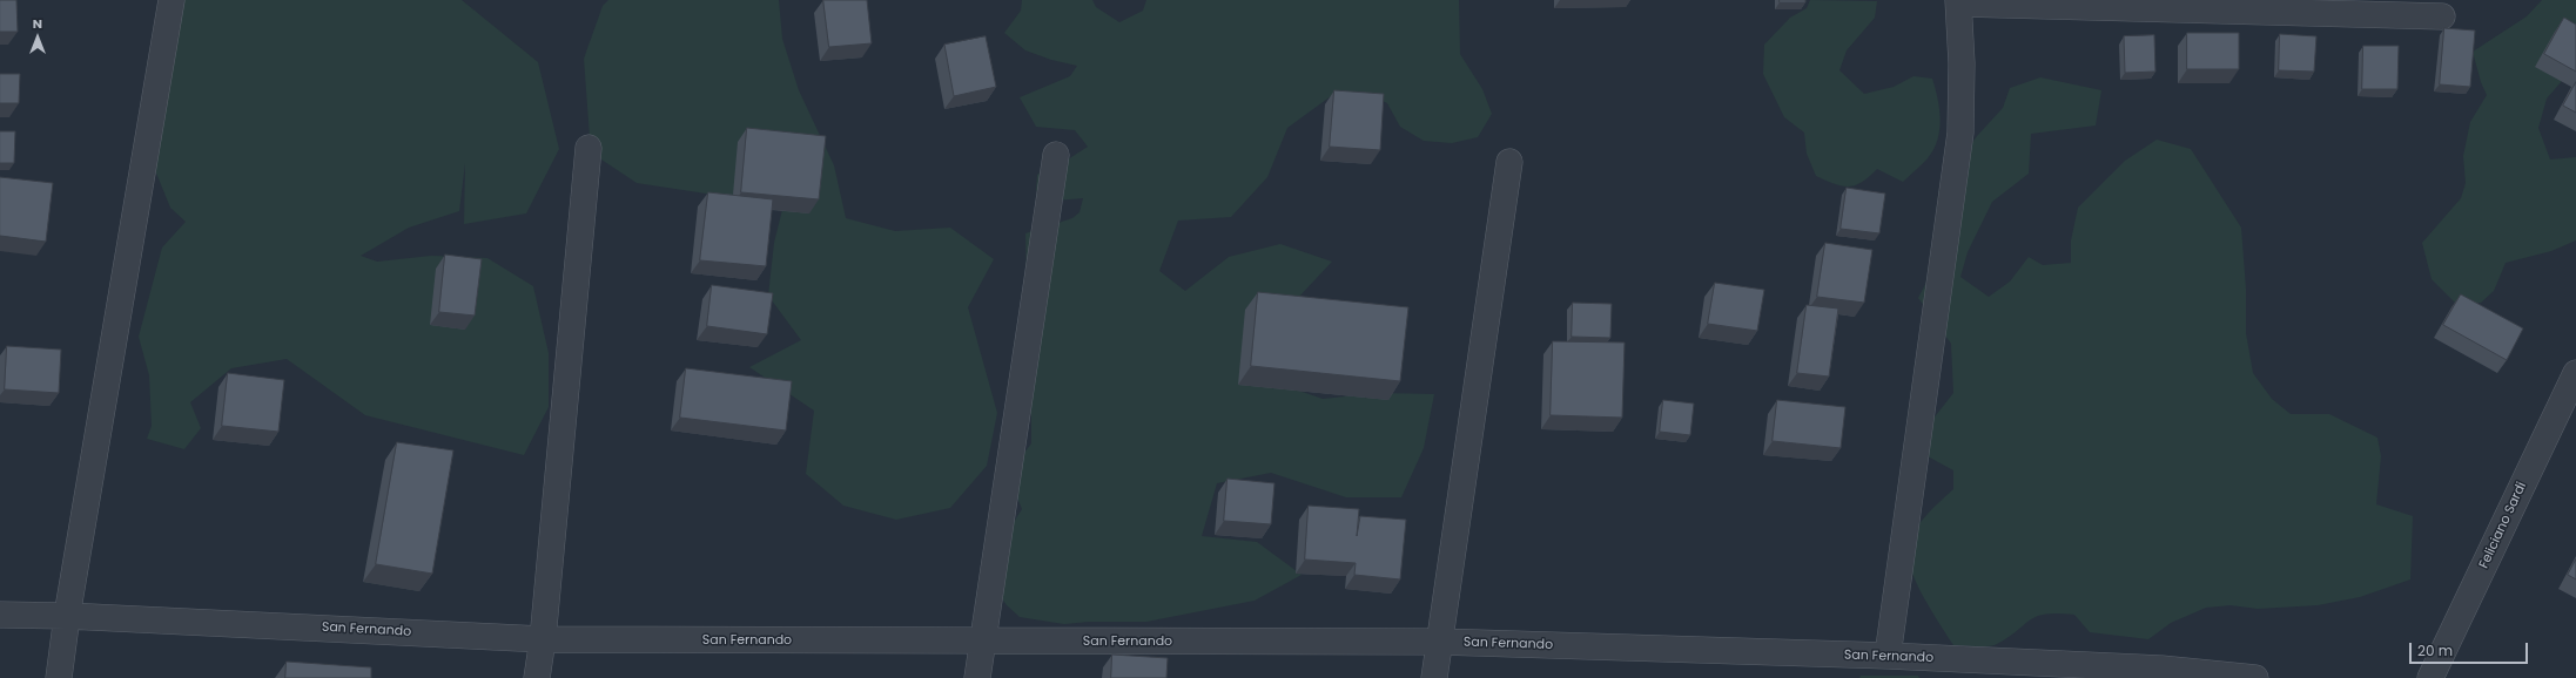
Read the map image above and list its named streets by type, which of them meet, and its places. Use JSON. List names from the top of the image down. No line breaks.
{"streets":{"street":["Feliciano Sardi","San Fernando"]},"scale_bar":"20 m","north":"top"}
